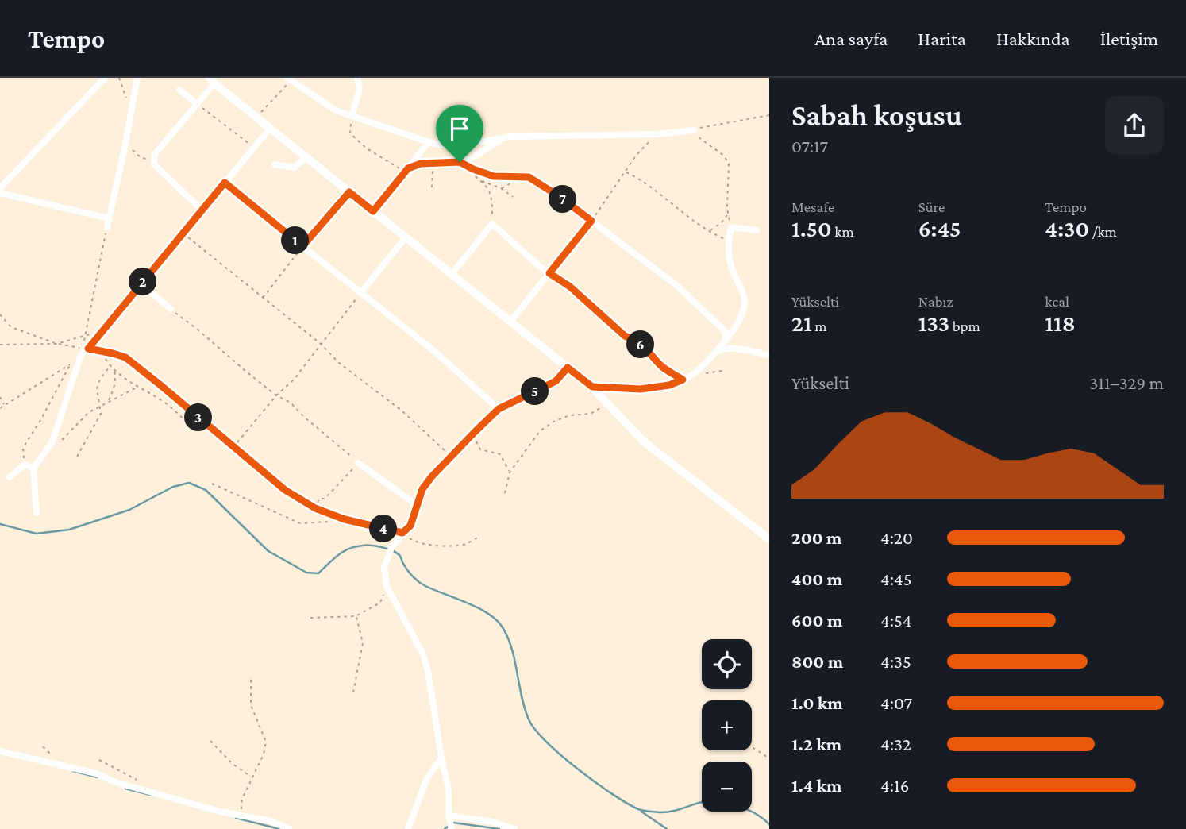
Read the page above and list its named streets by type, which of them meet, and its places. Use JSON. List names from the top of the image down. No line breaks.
{"page":{"header":"Tempo","nav":["Ana sayfa","Harita","Hakkında","İletişim"],"heading":["Sabah koşusu","07:17"],"stats":[["Mesafe","1.50 km"],["Süre","6:45"],["Tempo","4:30 /km"],["Yükselti","21 m"],["Nabız","133 bpm"],["kcal","118"]],"pins":["7","1","2","6","5","3","4"],"chart":["Yükselti","311–329 m"],"list":[{"name":"200 m","note":"4:20"},{"name":"400 m","note":"4:45"},{"name":"600 m","note":"4:54"},{"name":"800 m","note":"4:35"},{"name":"1.0 km","note":"4:07"},{"name":"1.2 km","note":"4:32"},{"name":"1.4 km","note":"4:16"}],"map_buttons":["+","−"]}}
